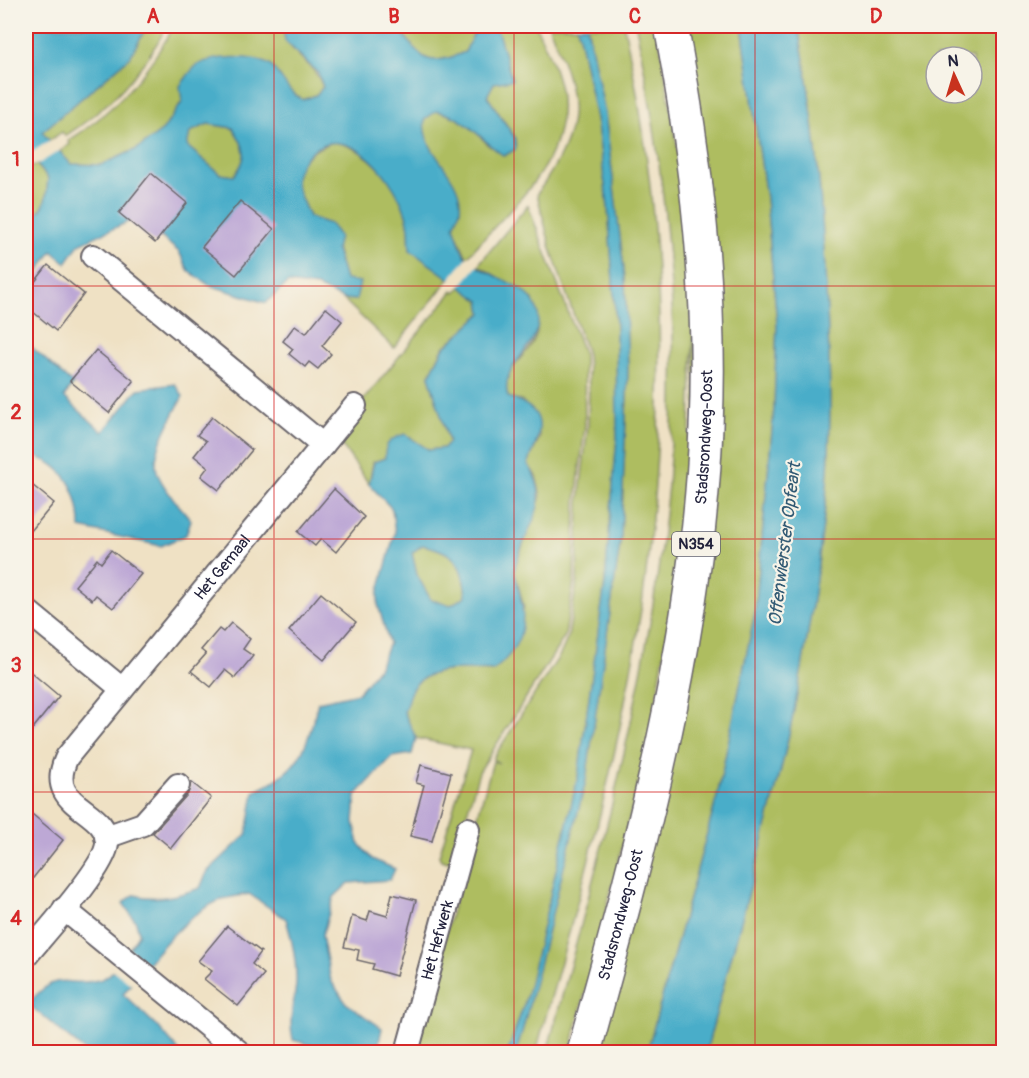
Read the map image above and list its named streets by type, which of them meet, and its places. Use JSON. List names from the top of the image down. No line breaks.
{"streets":{"main road":["Stadsrondweg-Oost","N354"],"street":["Het Gemaal","Het Hefwerk"]},"water":["Offenwierster Opfeart"],"north":"top","grid":{"columns":["A","B","C","D"],"rows":["1","2","3","4"]}}
